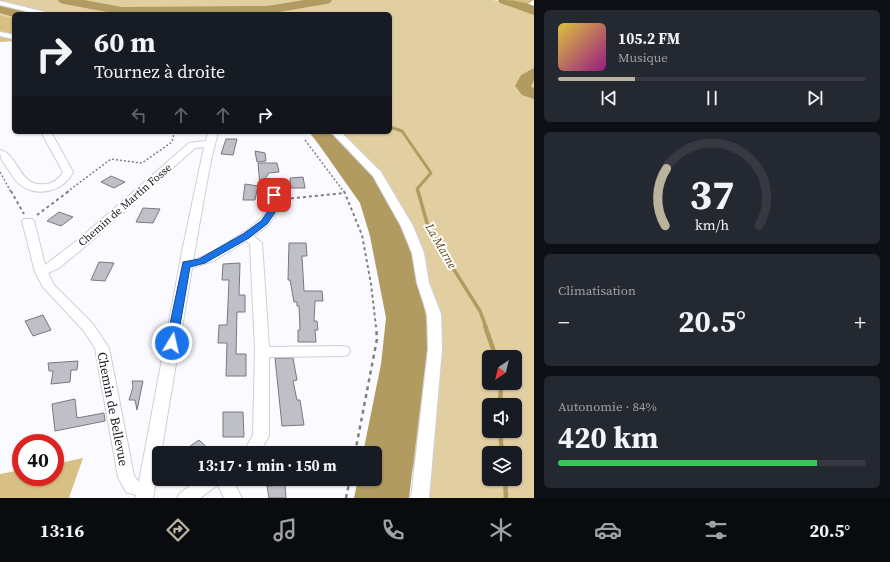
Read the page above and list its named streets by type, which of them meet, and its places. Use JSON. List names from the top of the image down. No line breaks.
{"streets":{"street":["Chemin de Martin Fosse","Chemin de Bellevue"]},"crossings":[["Chemin de Martin Fosse","Chemin de Bellevue"]],"water":["La Marne"],"north":"bottom left","page":{"turn":["60 m","Tournez à droite"],"song":["105.2 FM","Musique"],"tile":["Climatisation",["Autonomie · 84%","420 km"]],"heat":["−","20.5°","+"],"limit":"40","trip":"13:17 · 1 min · 150 m","tabs":["13:16","20.5°"],"gauge":["37","km/h"]}}
